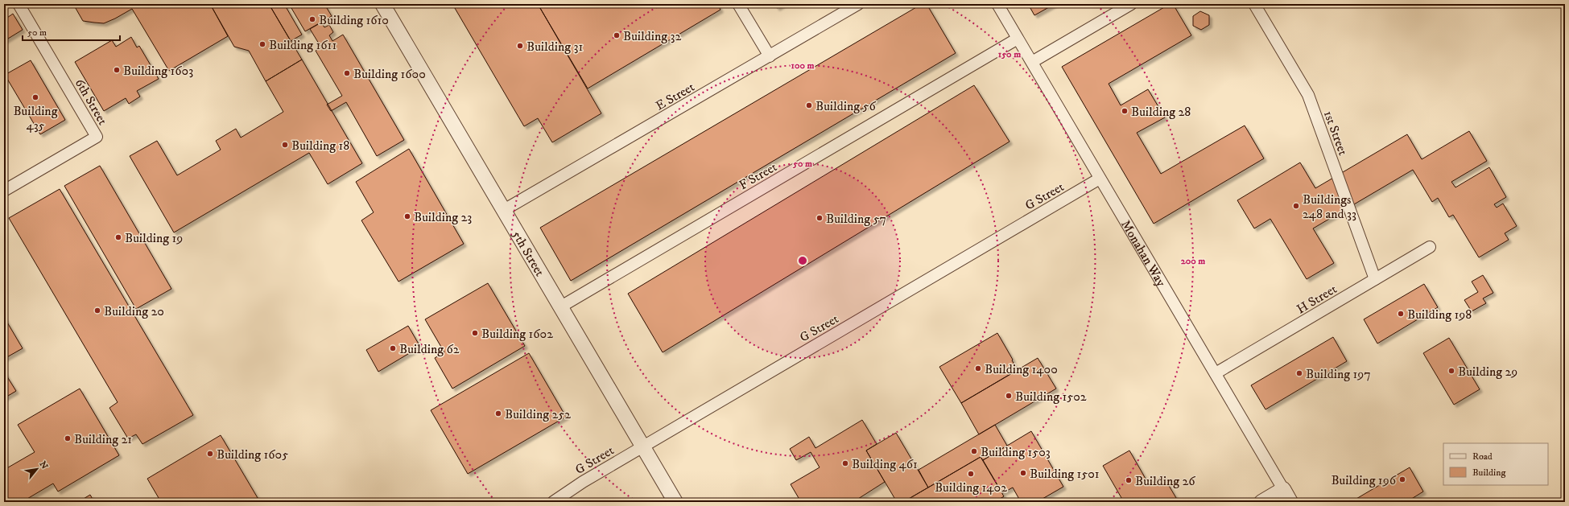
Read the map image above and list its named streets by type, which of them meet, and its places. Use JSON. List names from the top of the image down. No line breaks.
{"streets":{"street":["E Street","6th Street","1st Street","F Street","G Street","5th Street","Monahan Way","H Street"]},"crossings":[["E Street","5th Street"],["1st Street","H Street"],["F Street","5th Street"],["F Street","Monahan Way"],["G Street","5th Street"],["G Street","Monahan Way"],["Monahan Way","H Street"]],"places":["Building 1610","Building 32","Building 1611","Building 31","Building 1603","Building 1600","Building 435","Building 56","Building 28","Building 18","Buildings 248 and 33","Building 23","Building 57","Building 19","Building 20","Building 198","Building 1602","Building 62","Building 1400","Building 29","Building 197","Building 1502","Building 252","Building 21","Building 1503","Building 1605","Building 461","Building 1501","Building 1402","Building 196","Building 26"],"legend":["Road","Building"],"scale_bar":"50 m","north":"top right","rings":["150 m","100 m","50 m","200 m"]}
